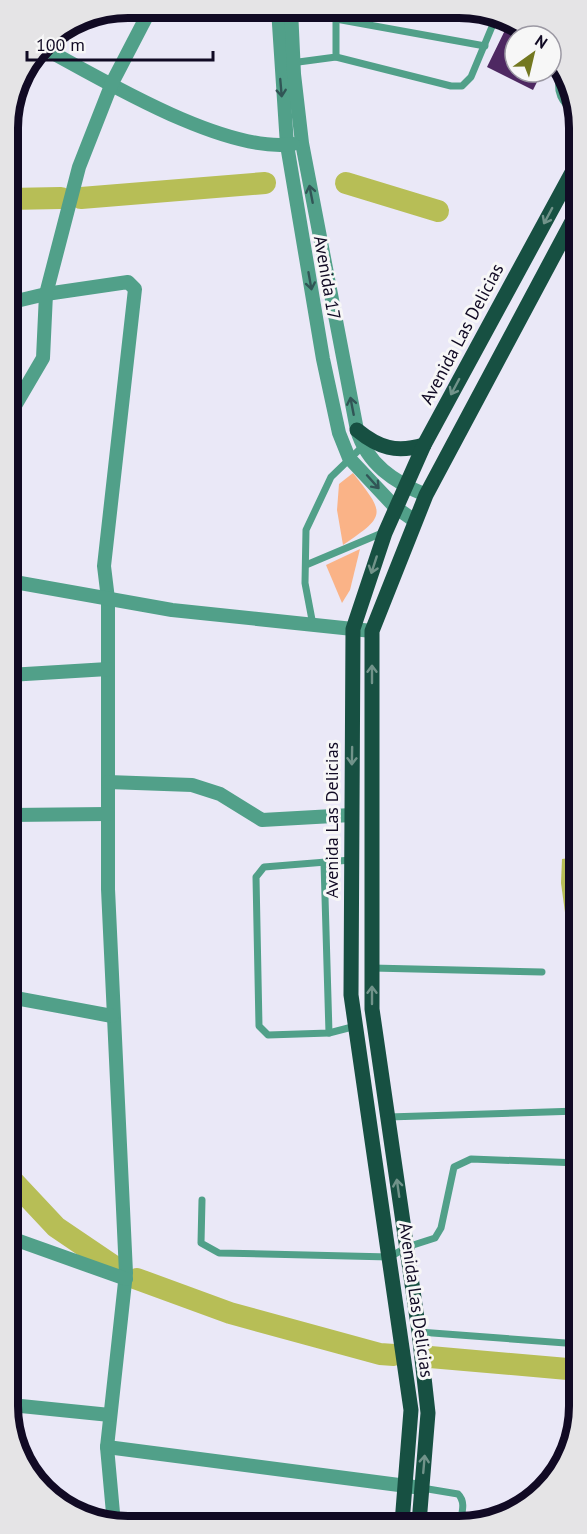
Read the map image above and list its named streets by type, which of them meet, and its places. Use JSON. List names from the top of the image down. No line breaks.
{"streets":{"main road":["Avenida Las Delicias"],"street":["Avenida 17"]},"crossings":[["Avenida 17","Avenida Las Delicias"]],"scale_bar":"100 m","north":"top right"}
